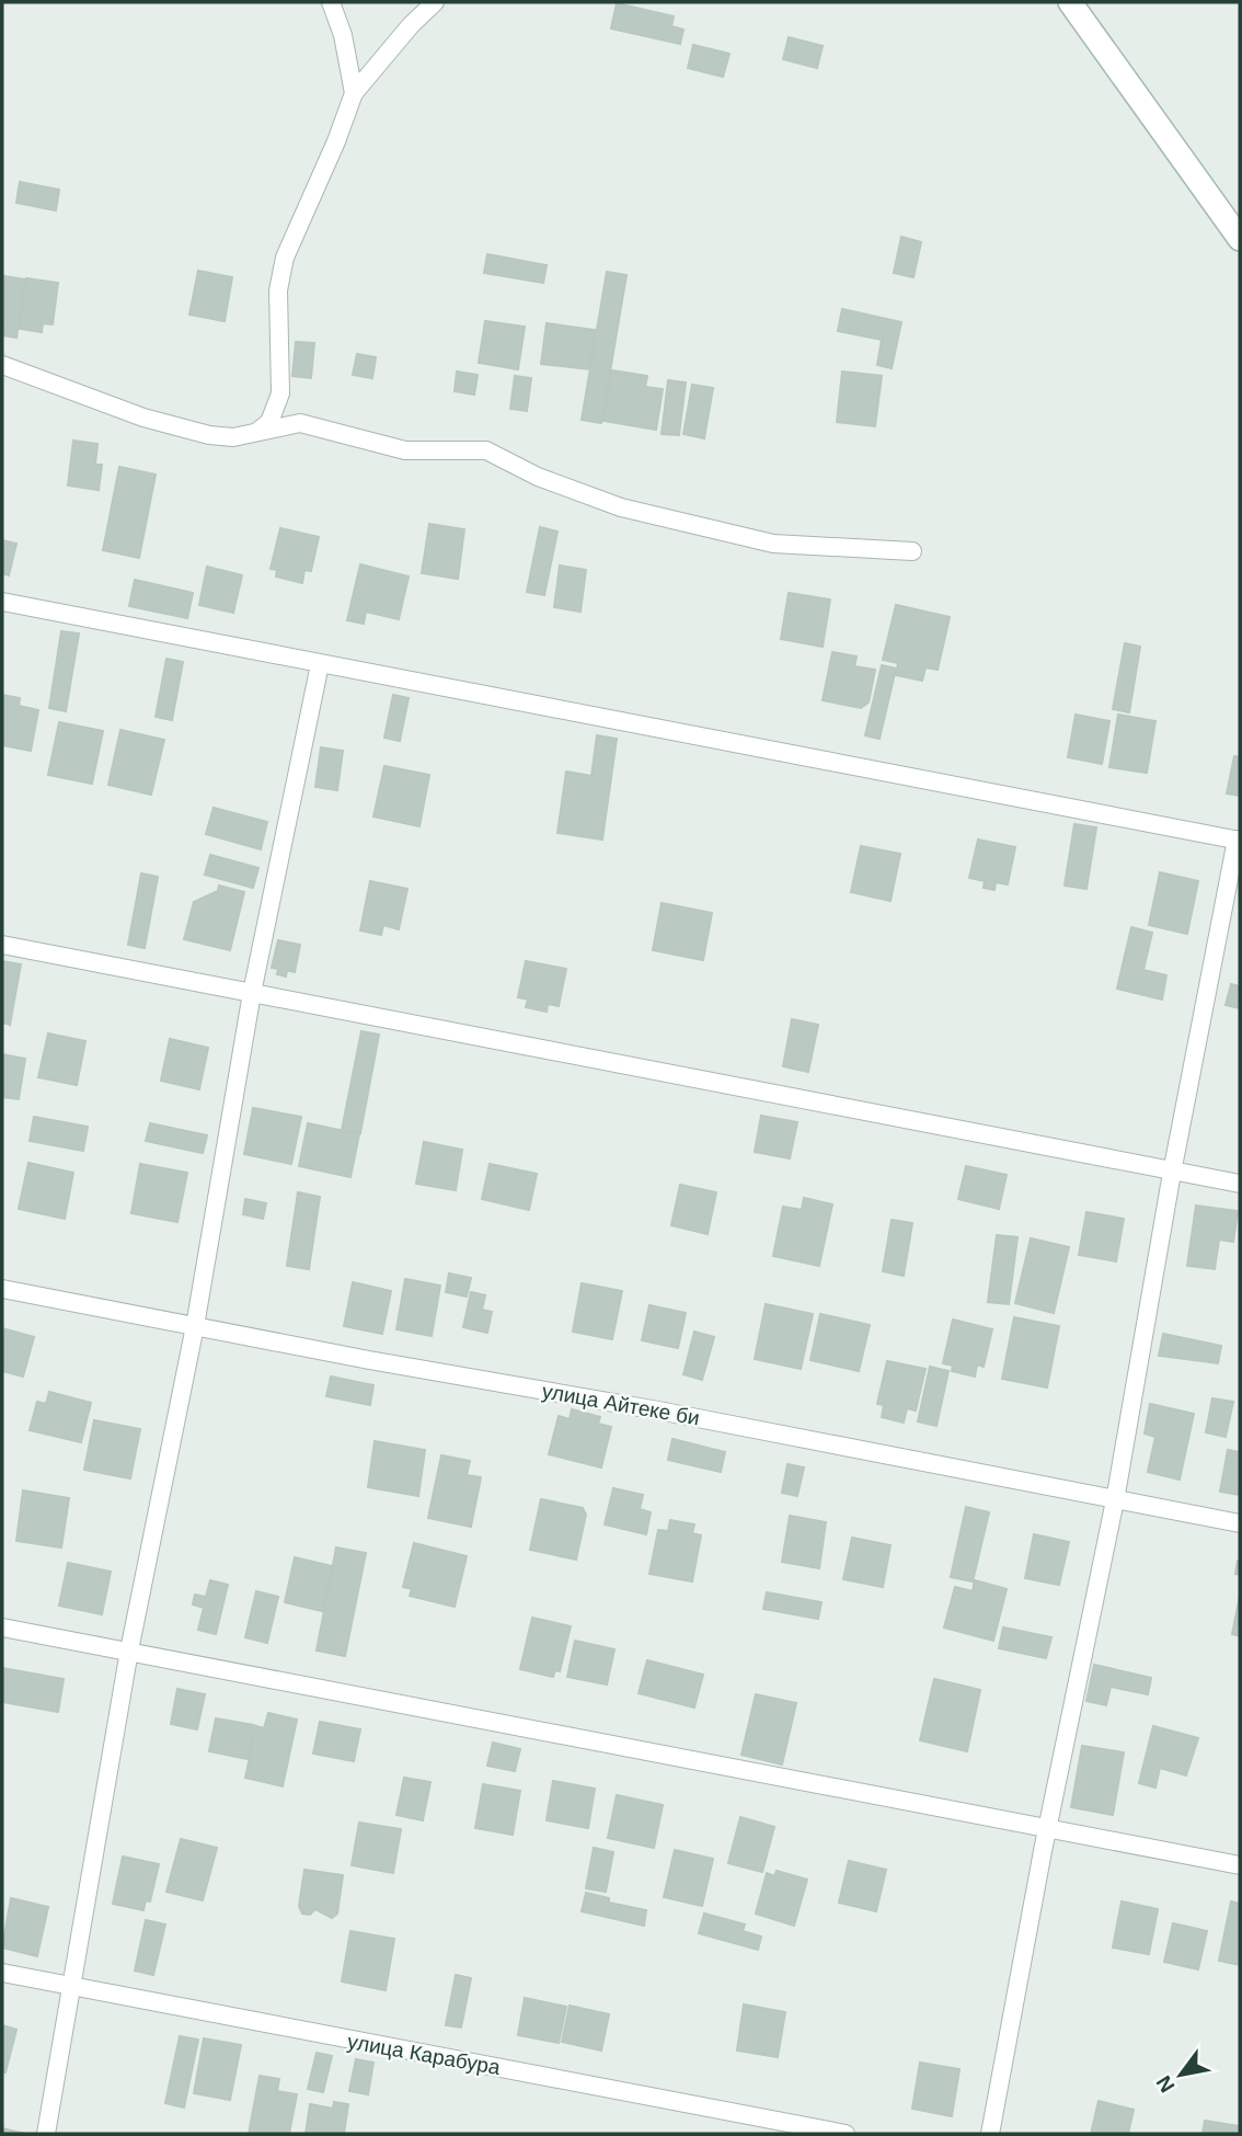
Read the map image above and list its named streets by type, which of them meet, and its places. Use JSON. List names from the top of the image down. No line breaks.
{"streets":{"street":["улица Айтеке би","улица Карабура"]},"north":"bottom left"}
